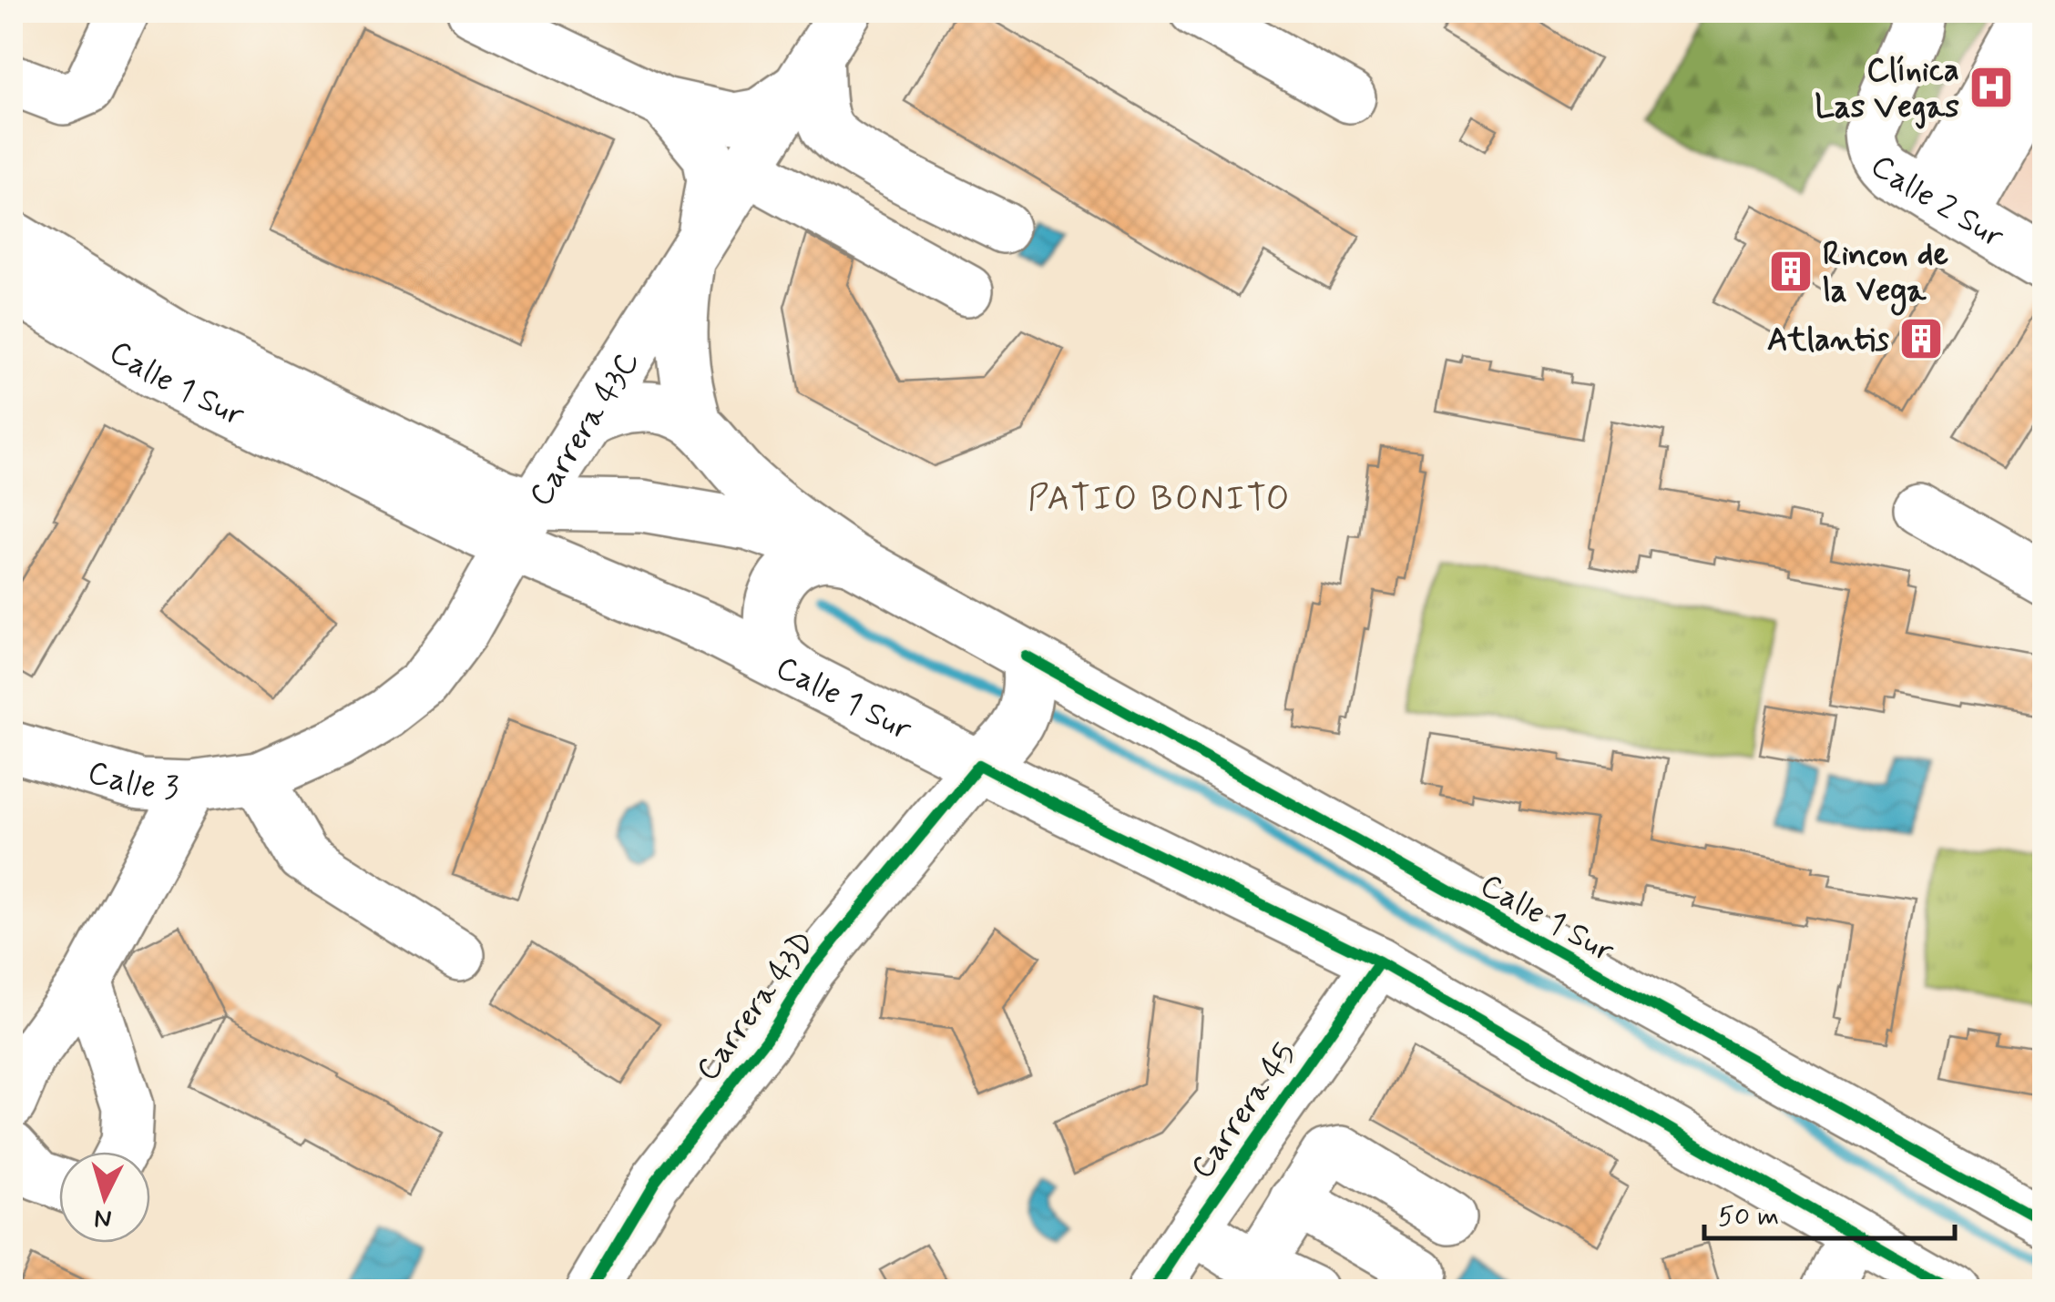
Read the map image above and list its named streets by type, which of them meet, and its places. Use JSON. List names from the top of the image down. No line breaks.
{"streets":{"street":["Calle 2 Sur","Calle 1 Sur","Carrera 43C","Calle 3","Carrera 43D","Carrera 45"]},"crossings":[["Calle 1 Sur","Carrera 43C"],["Calle 1 Sur","Carrera 43D"],["Calle 1 Sur","Carrera 45"],["Carrera 43C","Calle 3"]],"districts":["PATIO BONITO"],"places":{"hospital":["Clínica Las Vegas"],"building":["Rincon de la Vega","Atlantis"]},"scale_bar":"50 m","north":"bottom"}
